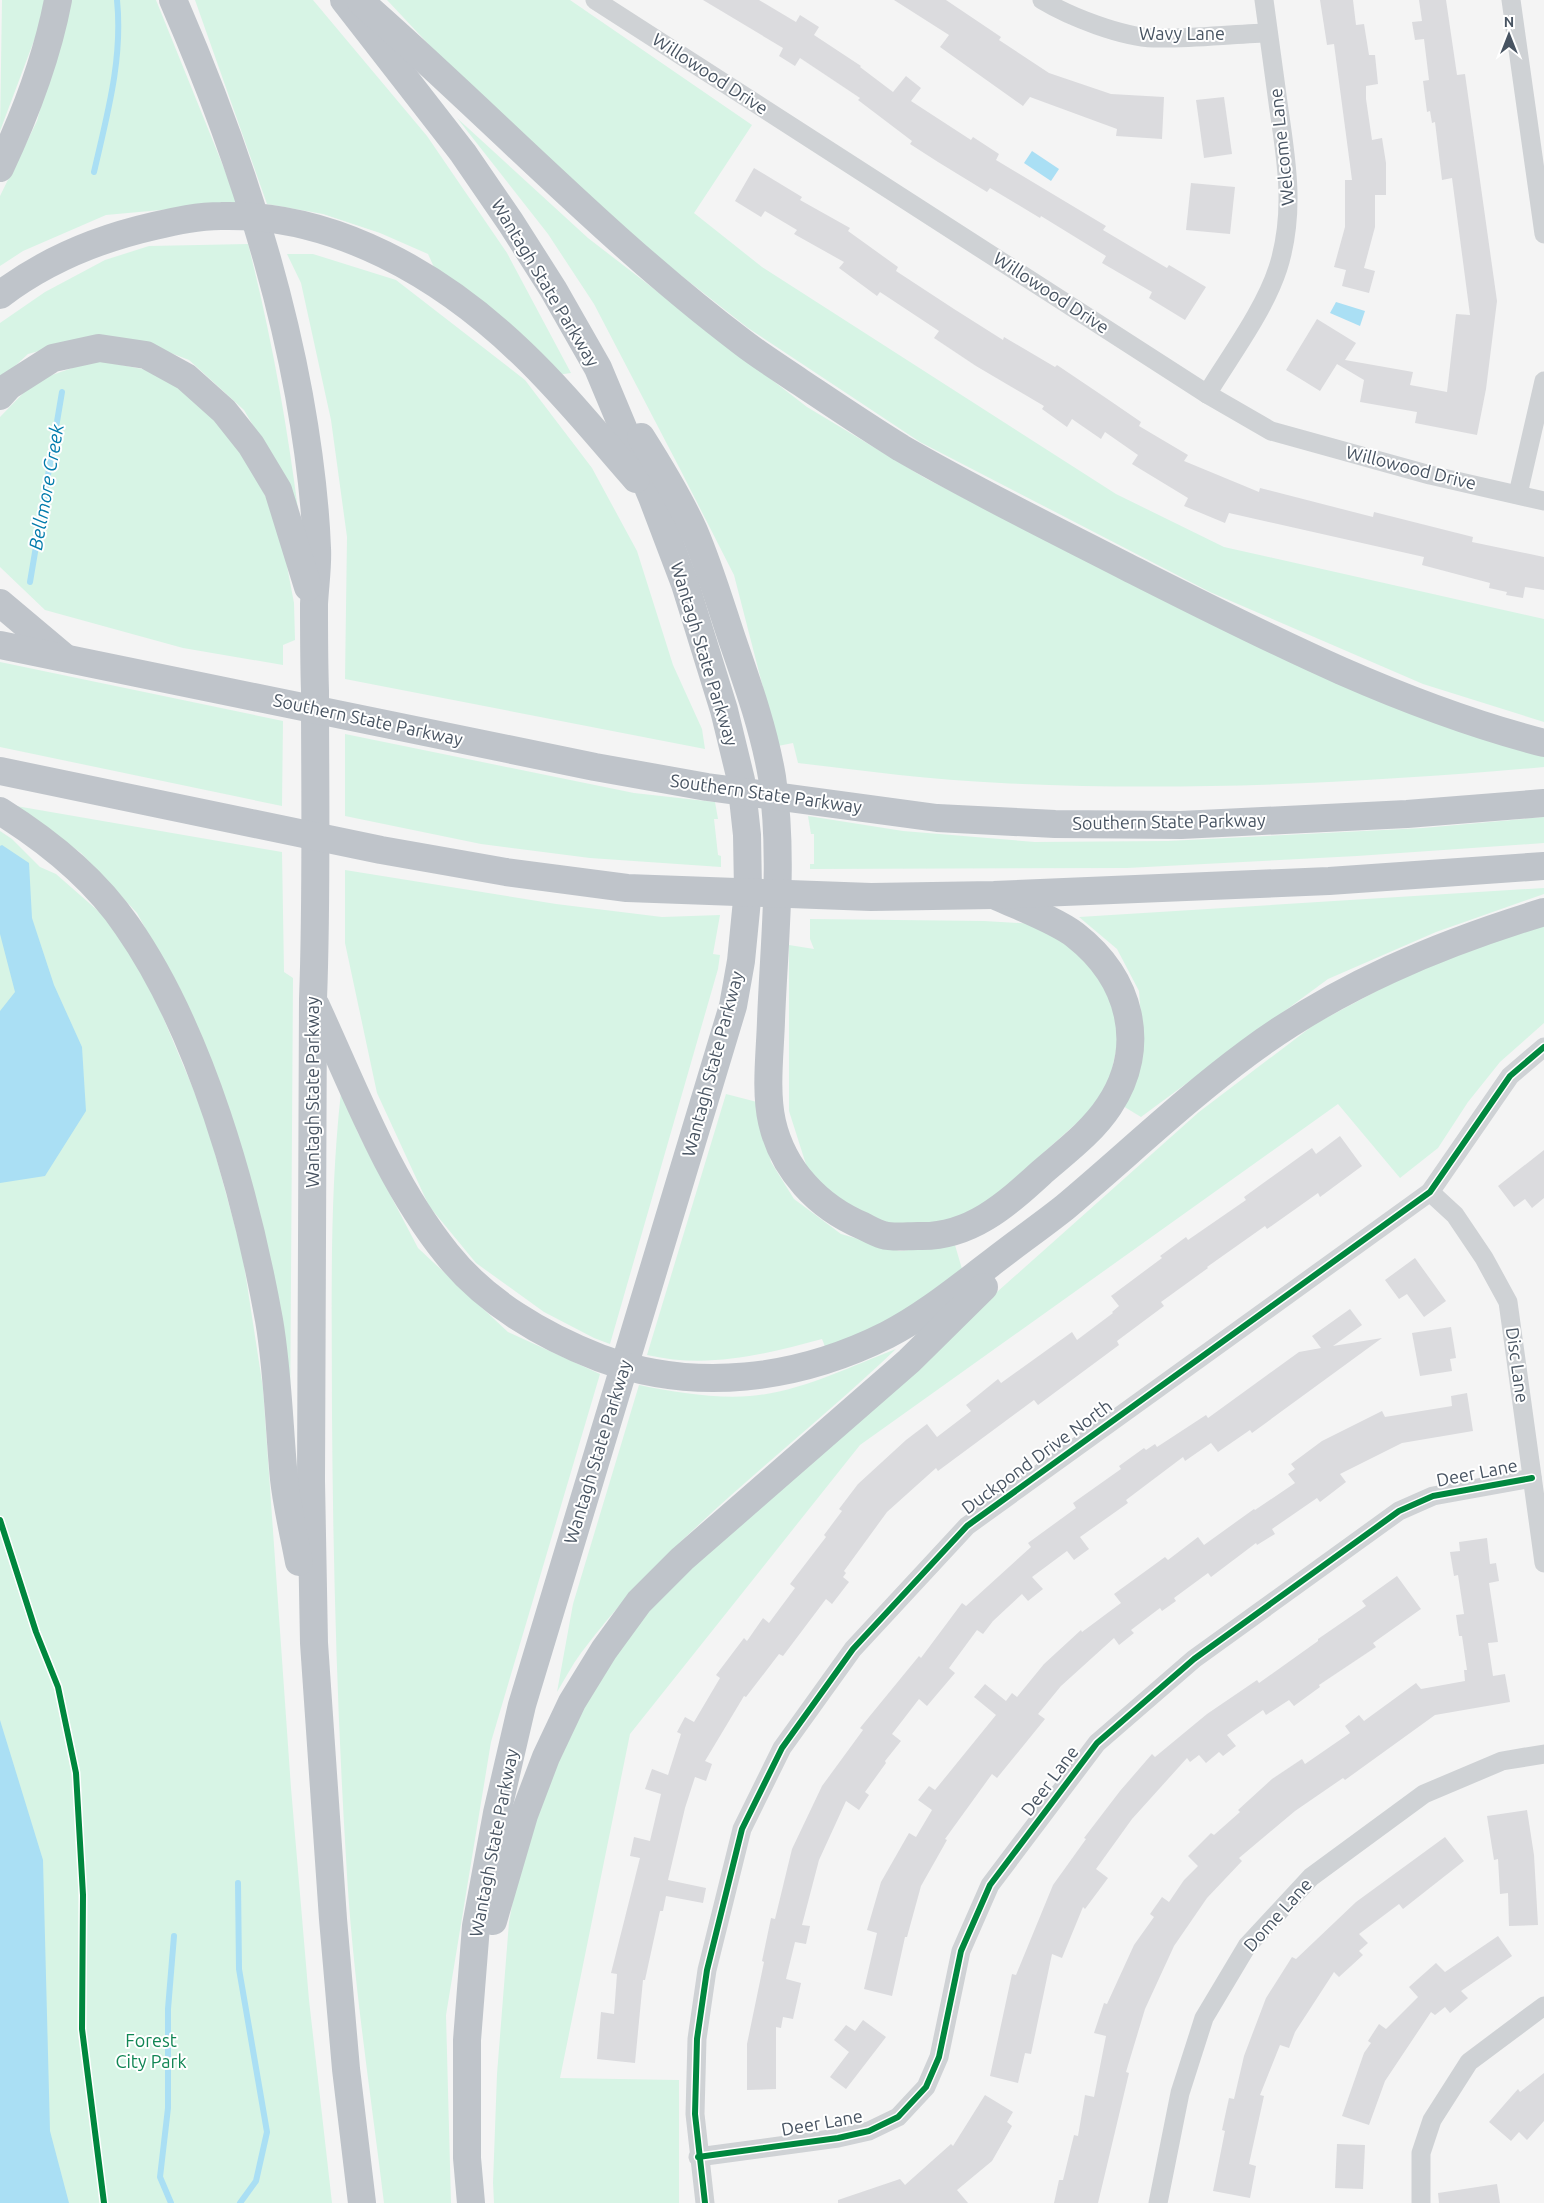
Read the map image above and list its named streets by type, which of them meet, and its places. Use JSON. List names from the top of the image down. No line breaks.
{"streets":{"highway":["Wantagh State Parkway","Southern State Parkway"],"street":["Wavy Lane","Willowood Drive","Welcome Lane","Disc Lane","Duckpond Drive North","Deer Lane","Dome Lane"]},"crossings":[["Wavy Lane","Welcome Lane"],["Willowood Drive","Welcome Lane"],["Disc Lane","Duckpond Drive North"],["Disc Lane","Deer Lane"],["Duckpond Drive North","Deer Lane"]],"water":["Bellmore Creek"],"parks":["Forest City Park"],"north":"top"}
